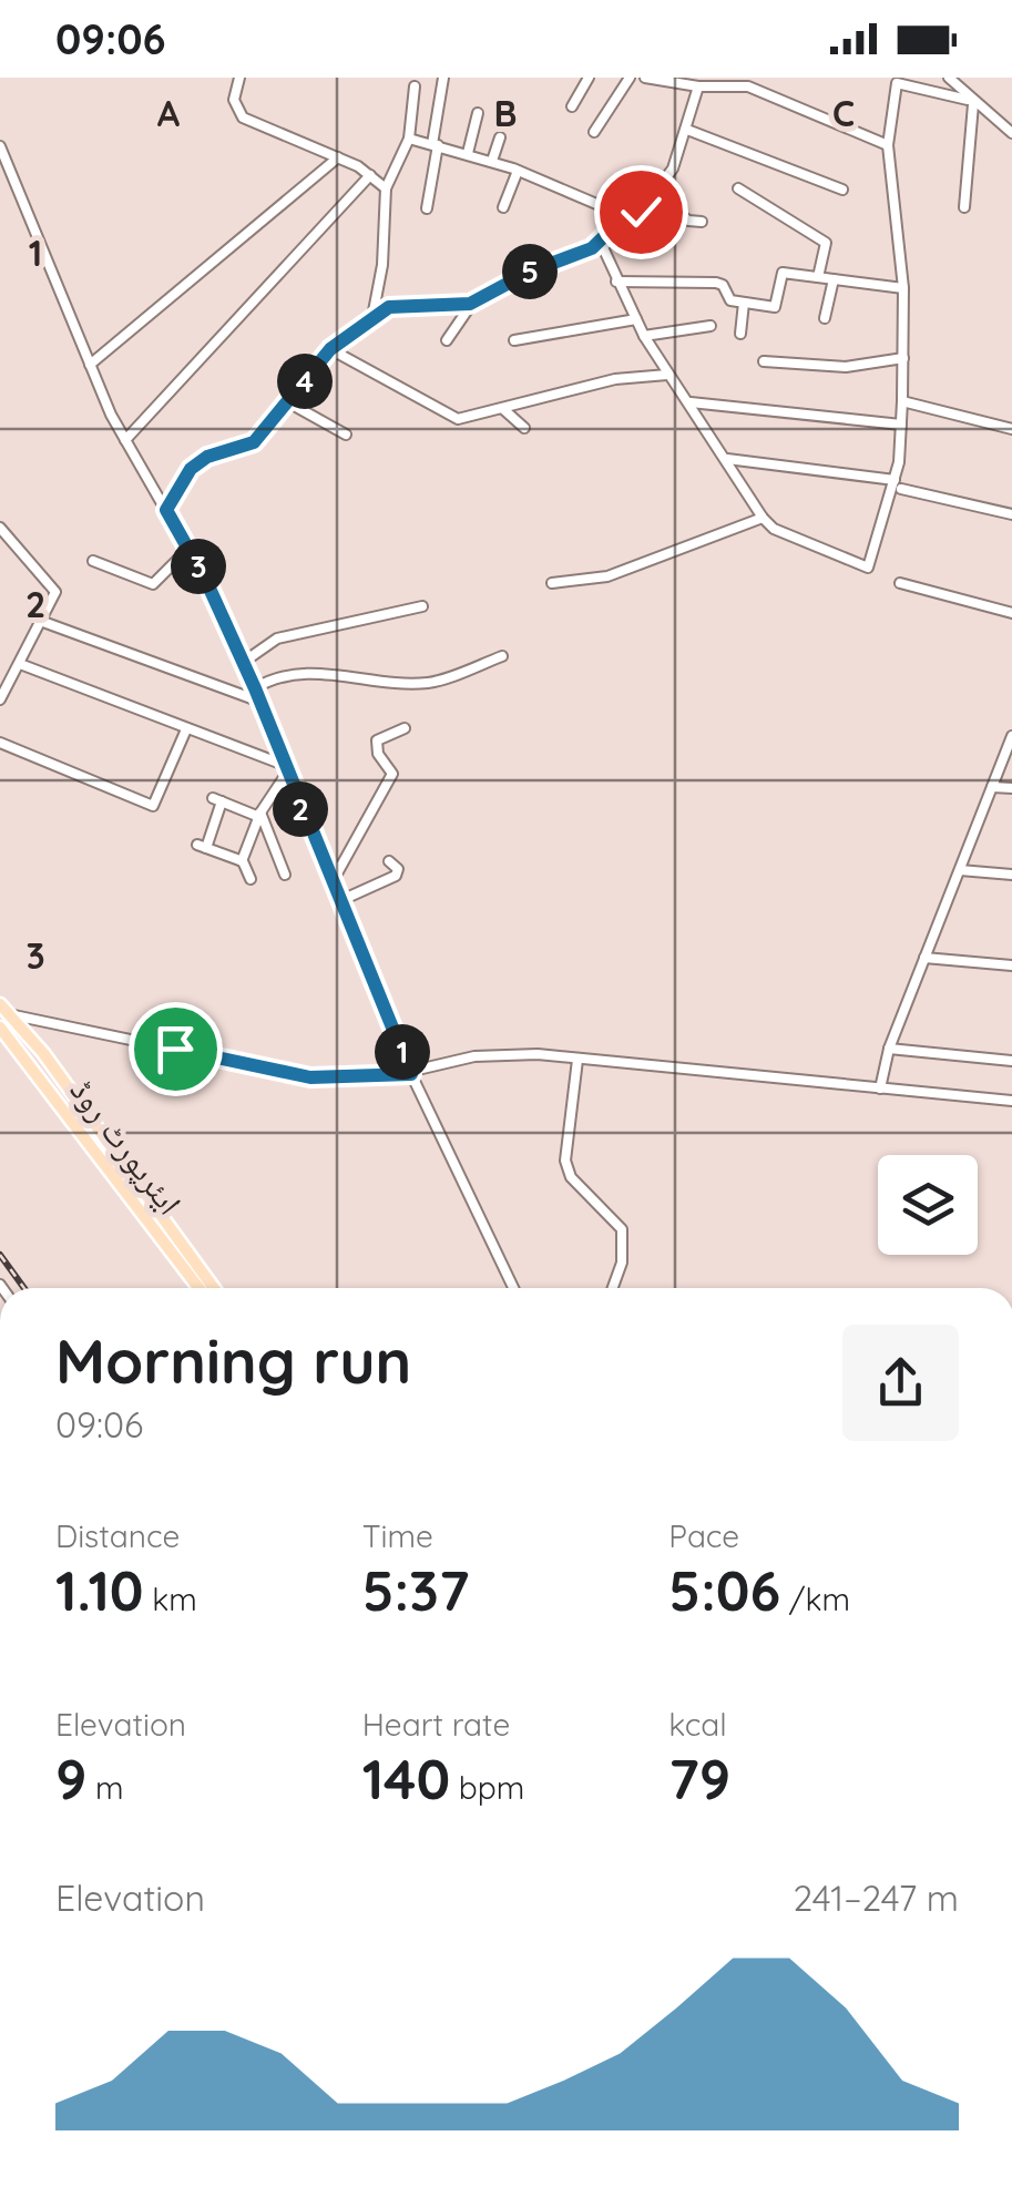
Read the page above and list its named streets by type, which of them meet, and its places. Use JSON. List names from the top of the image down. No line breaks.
{"streets":{"main road":["ایئرپورٹ روڈ"]},"page":{"status":"09:06","pins":["5","4","3","2","1"],"heading":["Morning run","09:06"],"stats":[["Distance","1.10 km"],["Time","5:37"],["Pace","5:06 /km"],["Elevation","9 m"],["Heart rate","140 bpm"],["kcal","79"]],"chart":["Elevation","241–247 m"]},"grid":{"columns":["A","B","C"],"rows":["1","2","3"]}}
